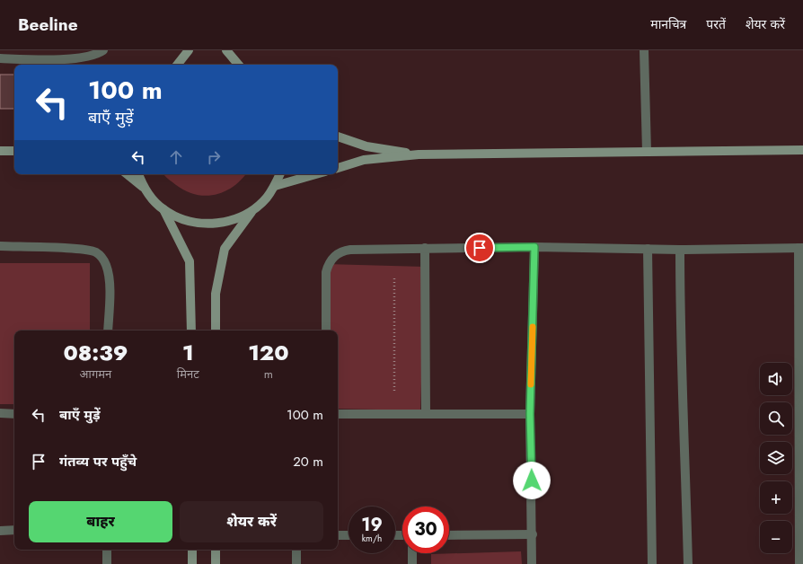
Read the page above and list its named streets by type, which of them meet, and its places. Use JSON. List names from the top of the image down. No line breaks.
{"page":{"header":"Beeline","nav":["मानचित्र","परतें","शेयर करें"],"turn":["100 m","बाएँ मुड़ें"],"eta":["08:39","आगमन","1","मिनट","120","m"],"map_buttons":["+","−"],"list":[{"name":"बाएँ मुड़ें","value":"100 m"},{"name":"गंतव्य पर पहुँचे","value":"20 m"}],"buttons":["बाहर","शेयर करें"],"speed":"19 km/h","limit":"30"}}
